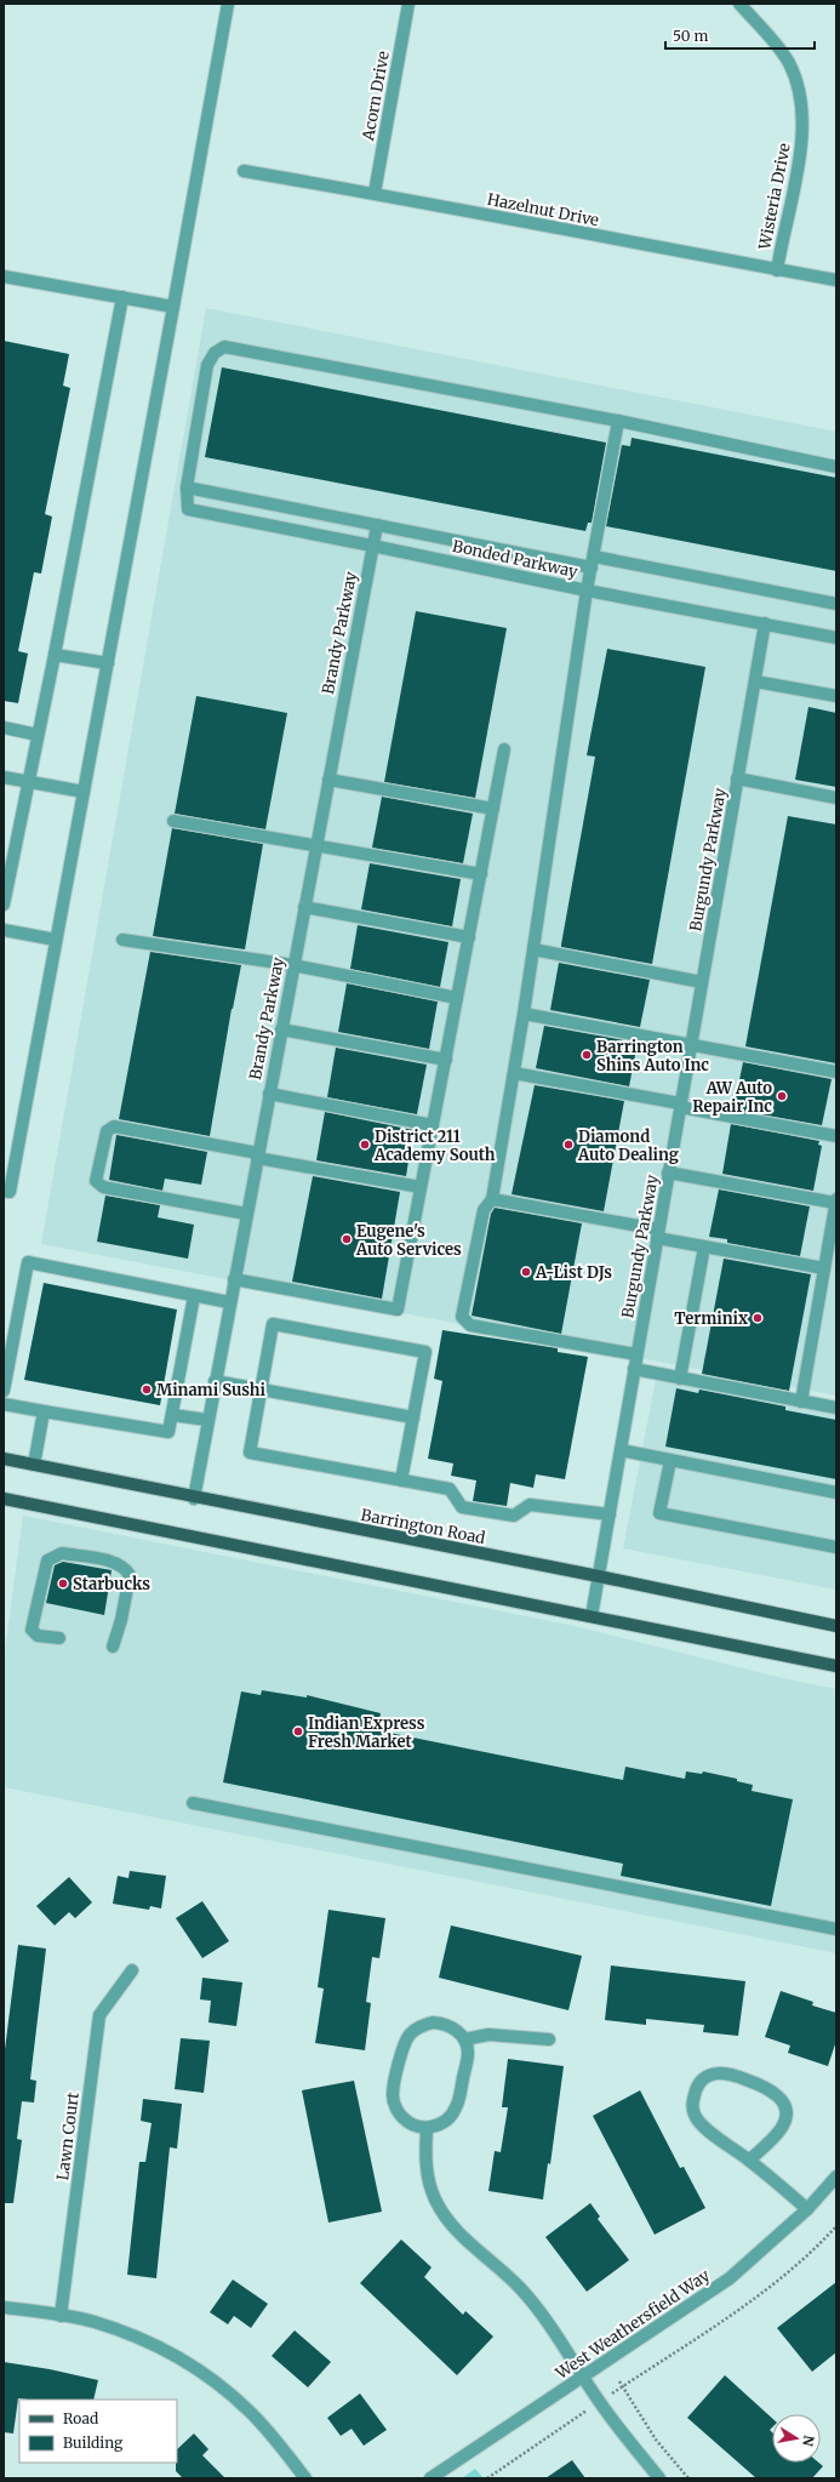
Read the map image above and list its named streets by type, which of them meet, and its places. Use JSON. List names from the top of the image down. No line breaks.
{"streets":{"main road":["Barrington Road"],"street":["Acorn Drive","Wisteria Drive","Hazelnut Drive","Bonded Parkway","Brandy Parkway","Burgundy Parkway","Lawn Court","West Weathersfield Way"]},"crossings":[["Acorn Drive","Hazelnut Drive"],["Wisteria Drive","Hazelnut Drive"],["Bonded Parkway","Brandy Parkway"],["Bonded Parkway","Burgundy Parkway"],["Brandy Parkway","Barrington Road"],["Burgundy Parkway","Barrington Road"]],"places":["Barrington Shins Auto Inc","AW Auto Repair Inc","District 211 Academy South","Diamond Auto Dealing","Eugene's Auto Services","A-List DJs","Terminix","Minami Sushi","Starbucks","Indian Express Fresh Market"],"legend":["Road","Building"],"scale_bar":"50 m","north":"right"}
